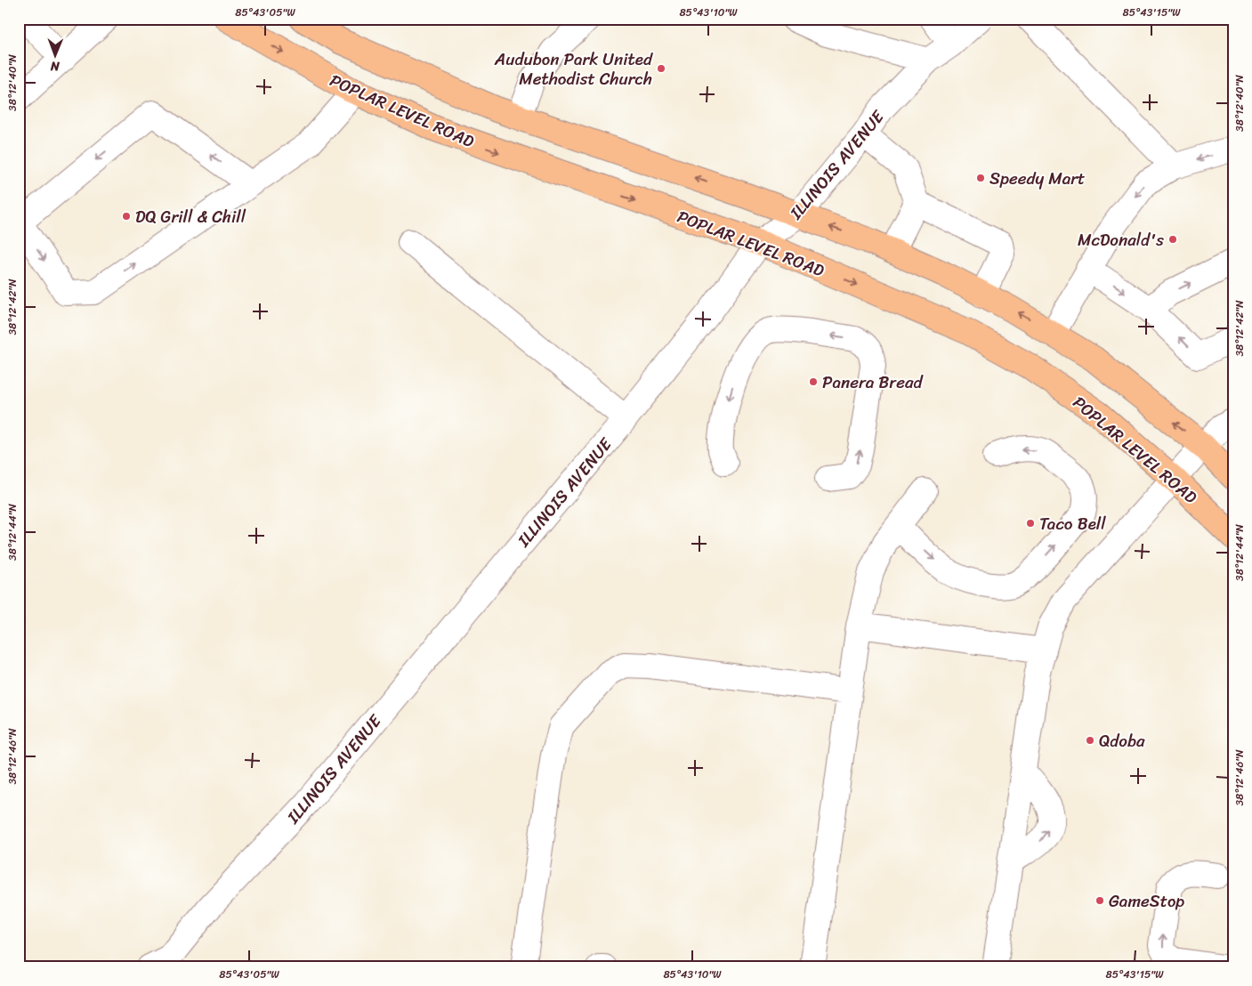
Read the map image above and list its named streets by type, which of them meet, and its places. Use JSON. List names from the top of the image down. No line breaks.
{"streets":{"main road":["POPLAR LEVEL ROAD"],"street":["ILLINOIS AVENUE"]},"crossings":[["POPLAR LEVEL ROAD","ILLINOIS AVENUE"]],"places":["Audubon Park United Methodist Church","Speedy Mart","DQ Grill & Chill","McDonald's","Panera Bread","Taco Bell","Qdoba","GameStop"],"north":"bottom","coordinates":["85°43'05\"W","85°43'10\"W","85°43'15\"W","38°12'40\"N","38°12'42\"N","38°12'44\"N","38°12'46\"N"]}
